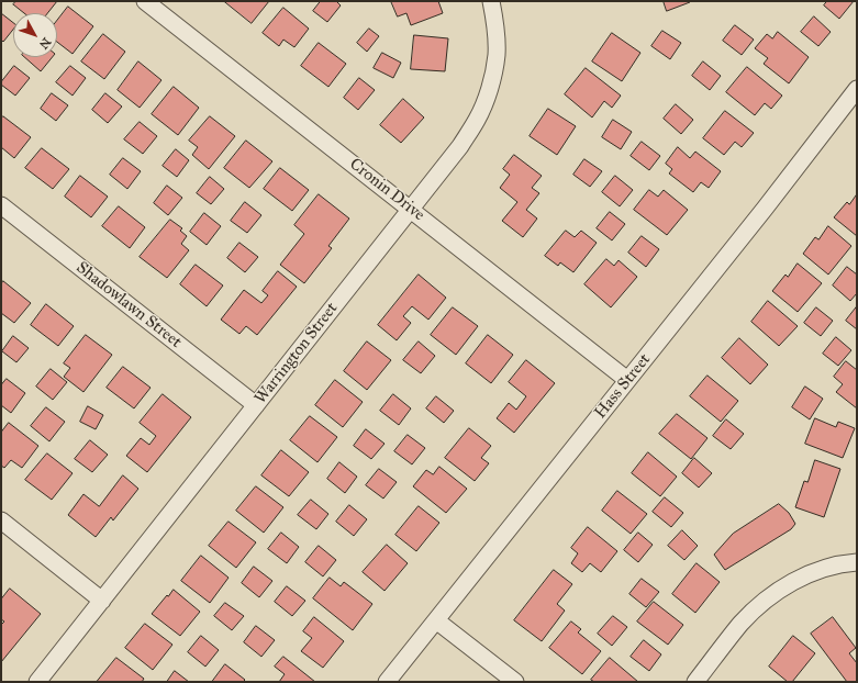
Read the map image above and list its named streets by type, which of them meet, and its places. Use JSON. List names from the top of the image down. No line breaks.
{"streets":{"street":["Cronin Drive","Shadowlawn Street","Warrington Street","Hass Street"]},"crossings":[["Cronin Drive","Warrington Street"],["Cronin Drive","Hass Street"],["Shadowlawn Street","Warrington Street"]],"north":"bottom right"}
